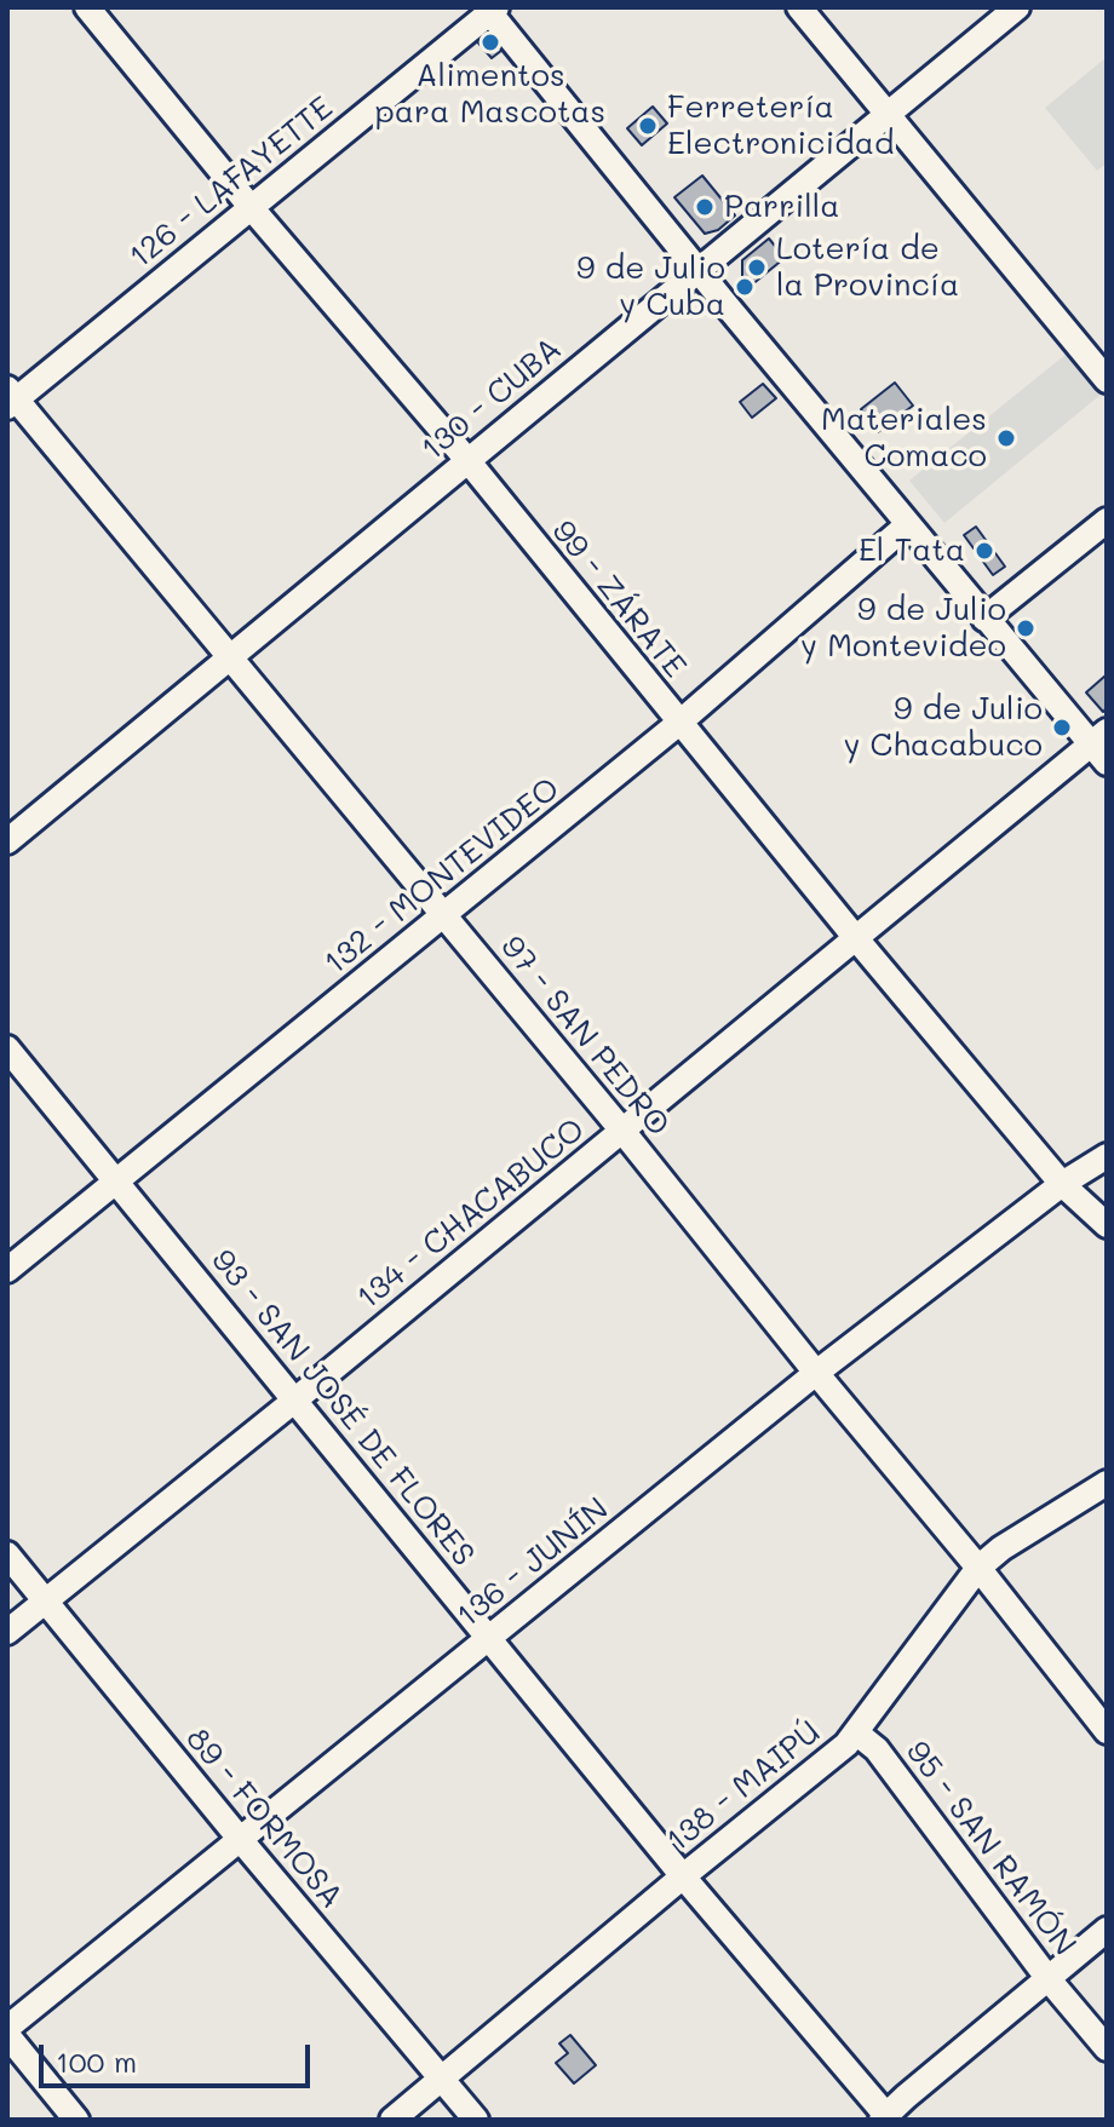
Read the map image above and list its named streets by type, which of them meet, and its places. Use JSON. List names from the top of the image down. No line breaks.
{"streets":{"street":["126 - LAFAYETTE","130 - CUBA","99 - ZÁRATE","132 - MONTEVIDEO","97 - SAN PEDRO","134 - CHACABUCO","93 - SAN JOSÉ DE FLORES","136 - JUNÍN","138 - MAIPÚ","89 - FORMOSA","95 - SAN RAMÓN"]},"crossings":[["126 - LAFAYETTE","99 - ZÁRATE"],["126 - LAFAYETTE","97 - SAN PEDRO"],["130 - CUBA","99 - ZÁRATE"],["130 - CUBA","97 - SAN PEDRO"],["99 - ZÁRATE","132 - MONTEVIDEO"],["99 - ZÁRATE","134 - CHACABUCO"],["99 - ZÁRATE","136 - JUNÍN"],["132 - MONTEVIDEO","97 - SAN PEDRO"],["132 - MONTEVIDEO","93 - SAN JOSÉ DE FLORES"],["97 - SAN PEDRO","134 - CHACABUCO"],["97 - SAN PEDRO","136 - JUNÍN"],["97 - SAN PEDRO","138 - MAIPÚ"],["134 - CHACABUCO","93 - SAN JOSÉ DE FLORES"],["134 - CHACABUCO","89 - FORMOSA"],["93 - SAN JOSÉ DE FLORES","136 - JUNÍN"],["93 - SAN JOSÉ DE FLORES","138 - MAIPÚ"],["136 - JUNÍN","89 - FORMOSA"],["138 - MAIPÚ","89 - FORMOSA"],["138 - MAIPÚ","95 - SAN RAMÓN"]],"places":["Alimentos para Mascotas","Ferretería Electronicidad","Parrilla","Lotería de la Provincía","9 de Julio y Cuba","Materiales Comaco","El Tata","9 de Julio y Montevideo","9 de Julio y Chacabuco"],"scale_bar":"100 m"}
